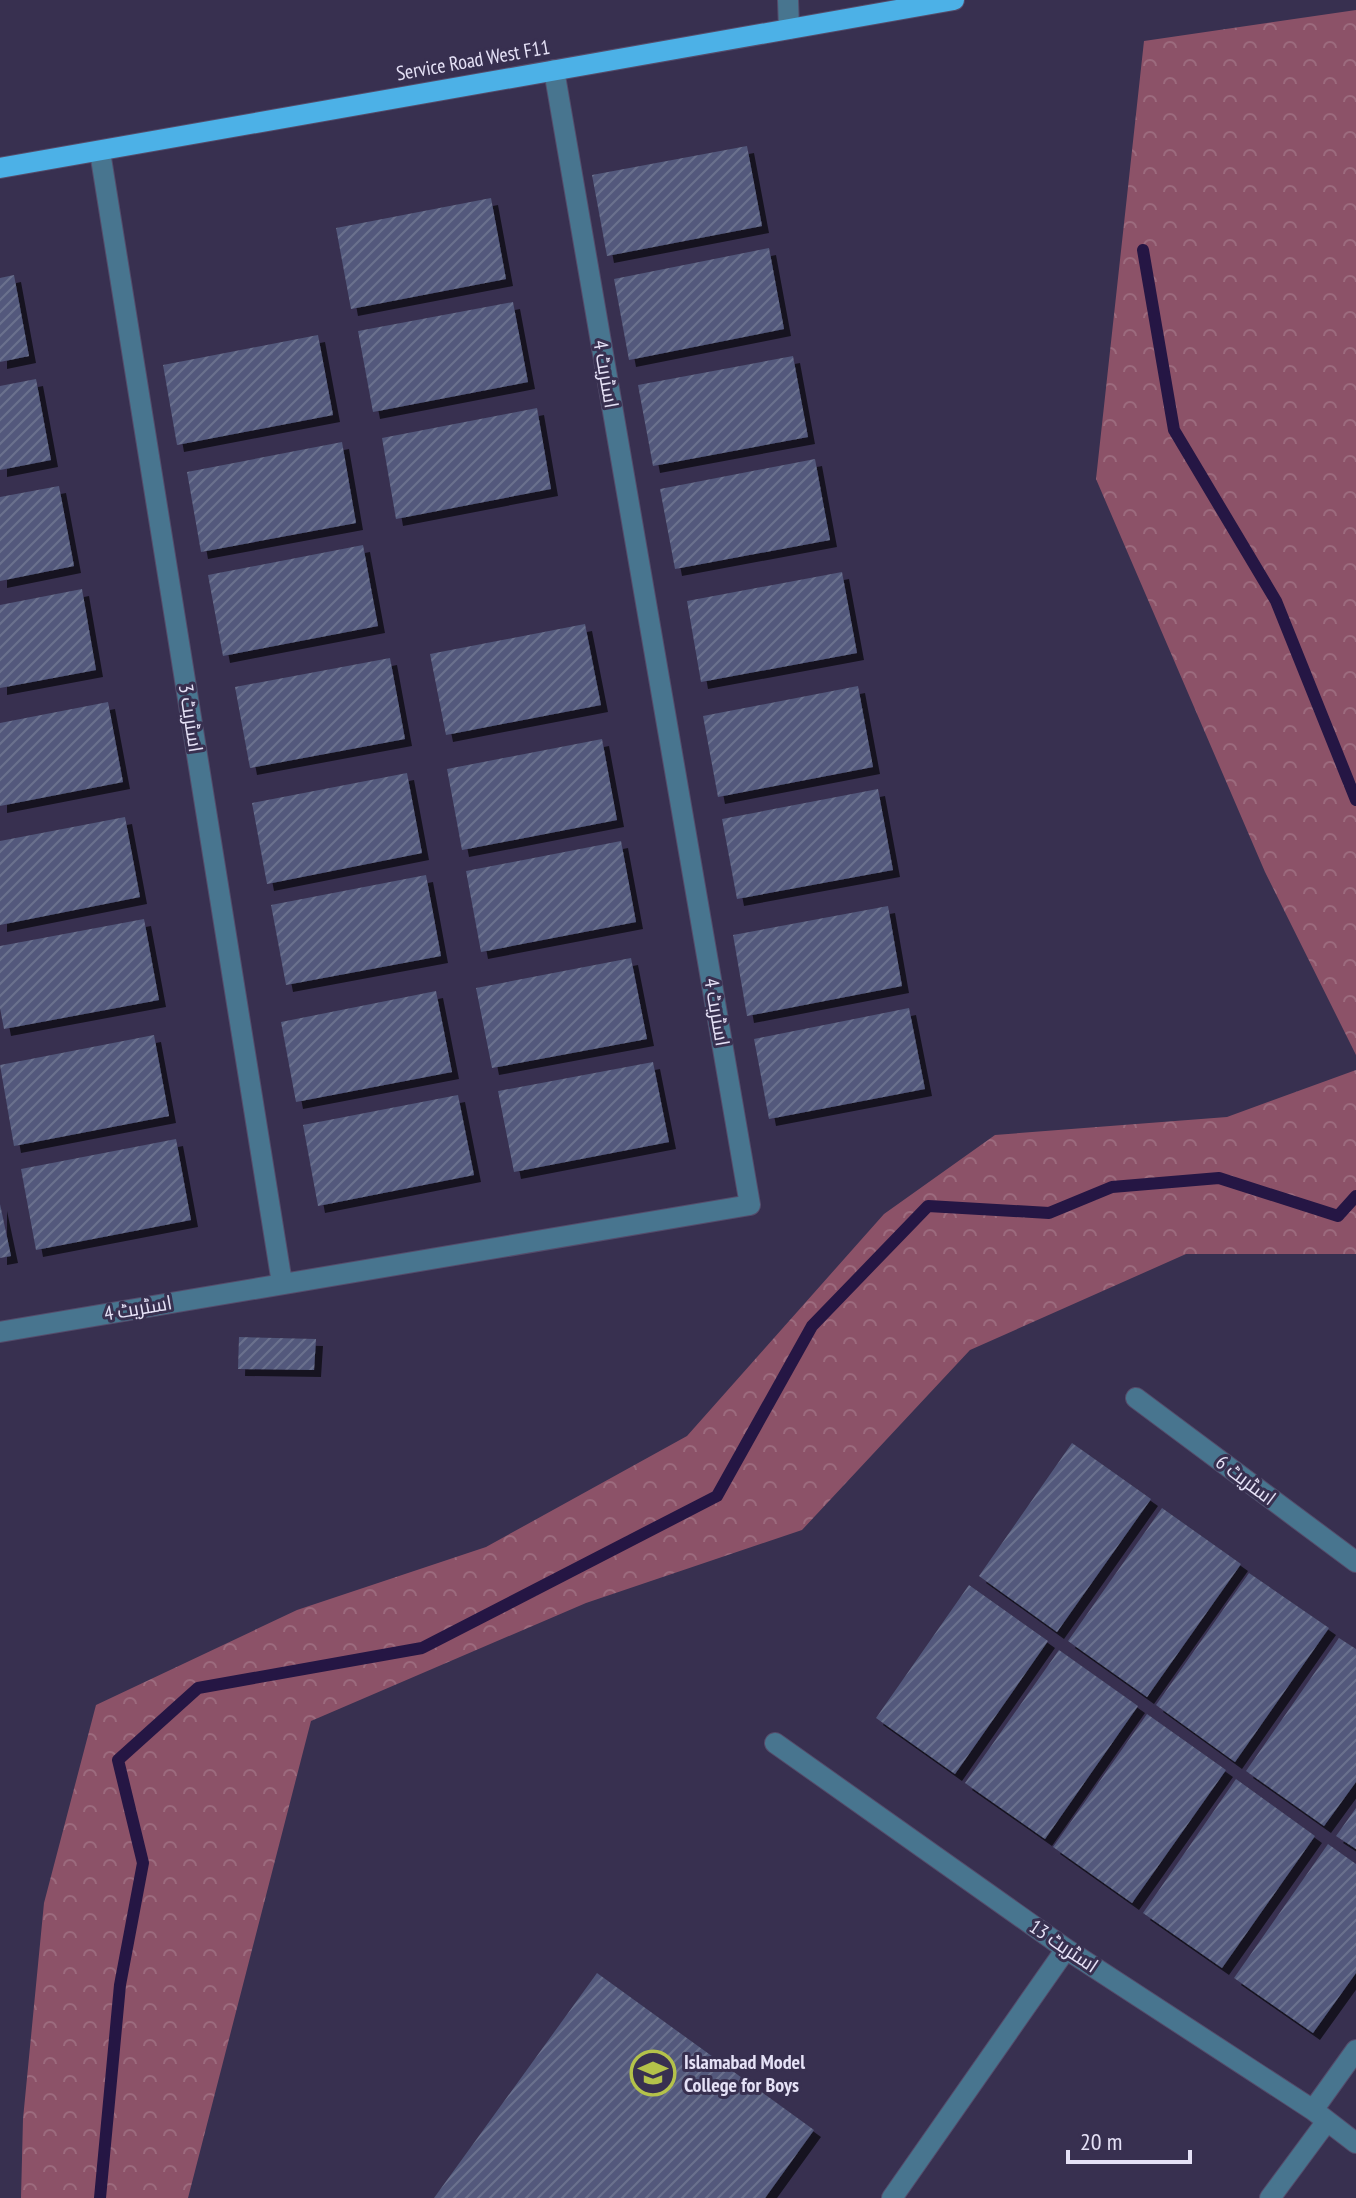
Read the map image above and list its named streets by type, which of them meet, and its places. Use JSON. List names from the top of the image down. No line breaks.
{"streets":{"main road":["Service Road West F11"],"street":["اسٹریٹ 4","اسٹریٹ 3","اسٹریٹ 6","اسٹریٹ 13"]},"crossings":[["Service Road West F11","اسٹریٹ 4"],["Service Road West F11","اسٹریٹ 3"],["اسٹریٹ 4","اسٹریٹ 3"]],"places":{"school or university":["Islamabad Model College for Boys"]},"scale_bar":"20 m"}
